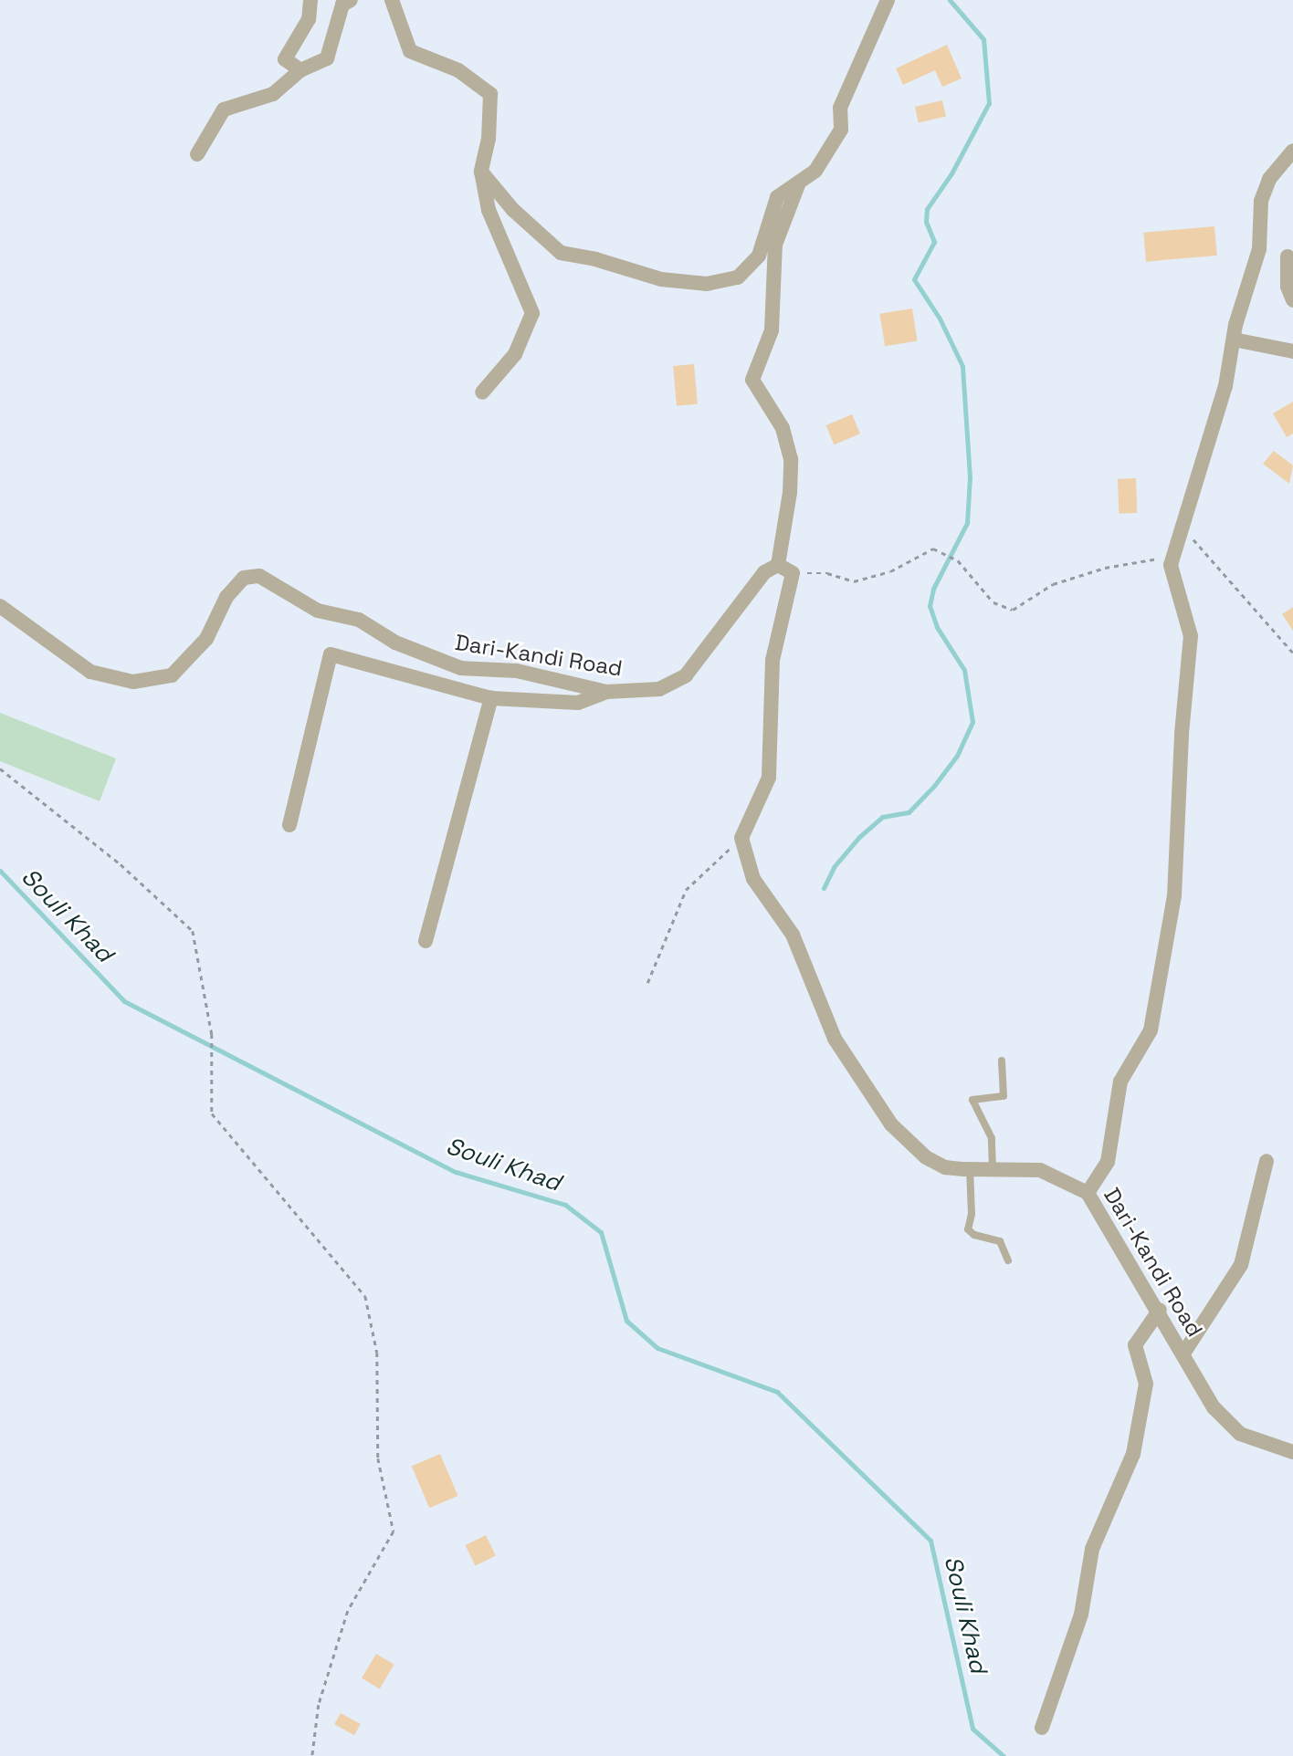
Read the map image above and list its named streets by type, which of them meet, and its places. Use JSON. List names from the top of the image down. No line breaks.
{"streets":{"street":["Dari-Kandi Road"]},"water":["Souli Khad"]}
